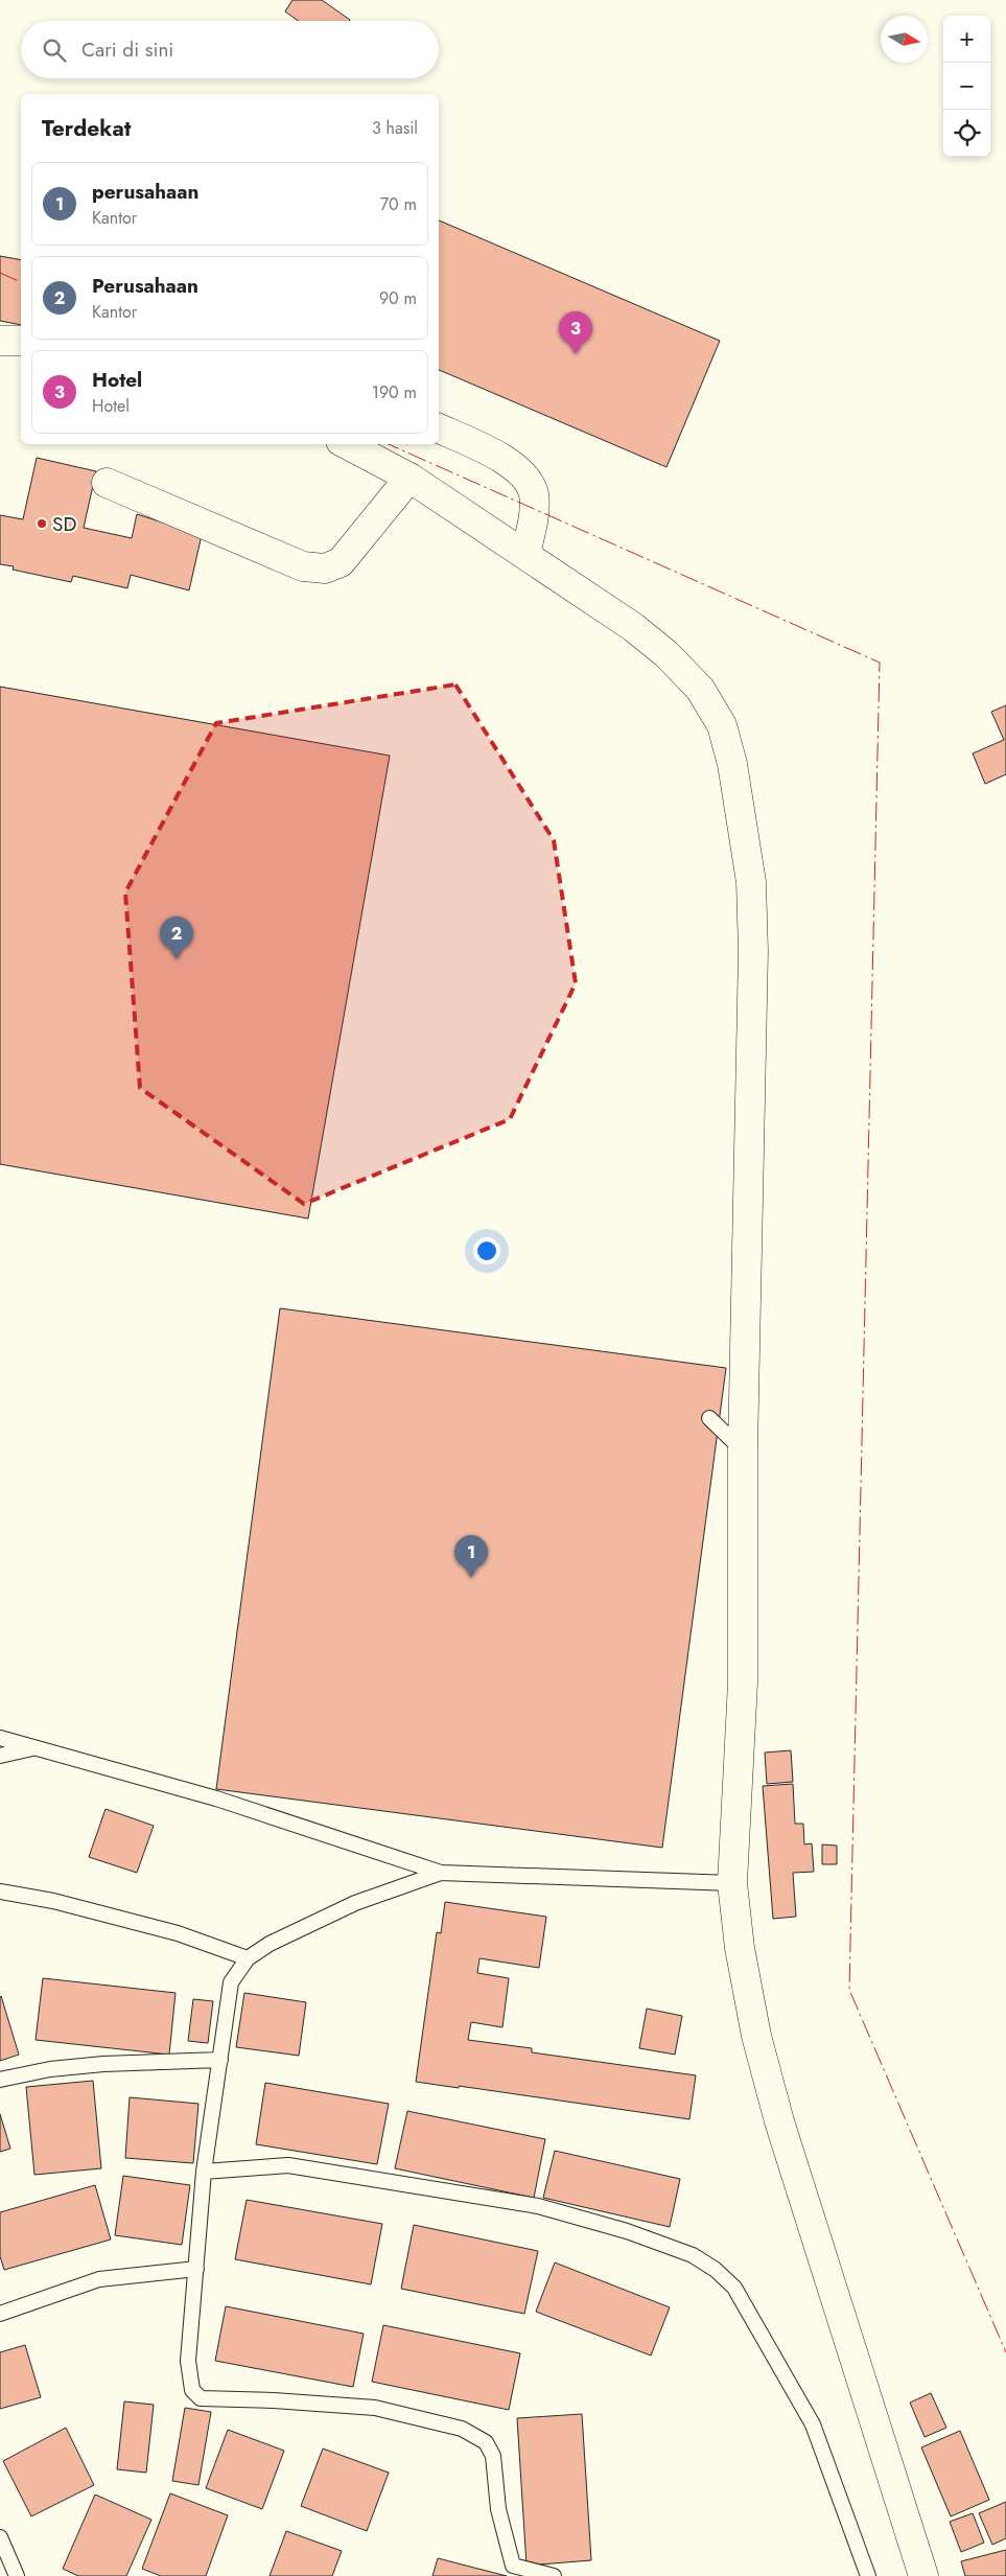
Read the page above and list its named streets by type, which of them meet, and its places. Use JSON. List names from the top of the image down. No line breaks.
{"places":["SD"],"north":"right","page":{"map_buttons":["+","−"],"search":"Cari di sini","heading":["Terdekat","3 hasil"],"list":[{"mark":"1","name":"perusahaan","note":"Kantor","value":"70 m"},{"mark":"2","name":"Perusahaan","note":"Kantor","value":"90 m"},{"mark":"3","name":"Hotel","note":"Hotel","value":"190 m"}],"pins":["3","2","1"]}}
